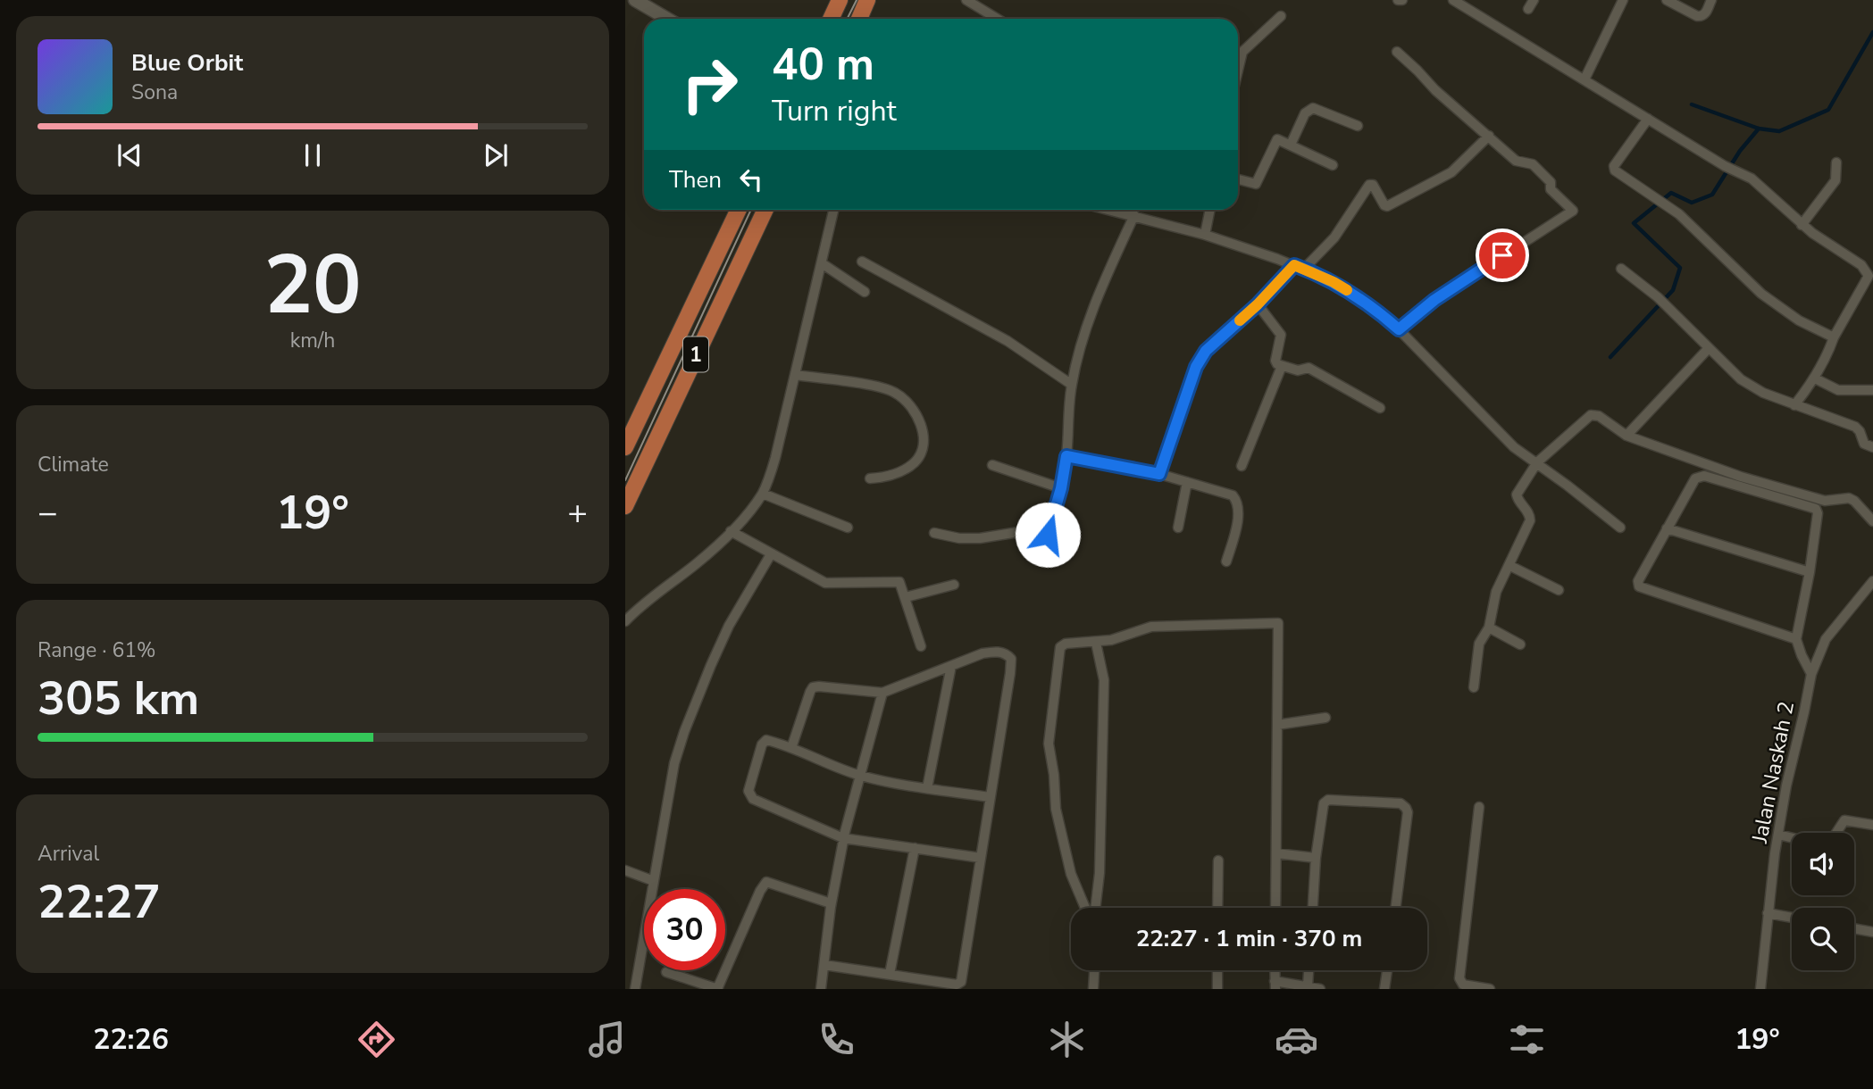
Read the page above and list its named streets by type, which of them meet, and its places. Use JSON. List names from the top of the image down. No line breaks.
{"streets":{"highway":["1"],"street":["Jalan Naskah 2"]},"page":{"turn":["40 m","Turn right"],"song":["Blue Orbit","Sona"],"then":"Then","tile":[["20","km/h"],"Climate",["Range · 61%","305 km"],["Arrival","22:27"]],"heat":["−","19°","+"],"limit":"30","trip":"22:27 · 1 min · 370 m","tabs":["22:26","19°"]}}
